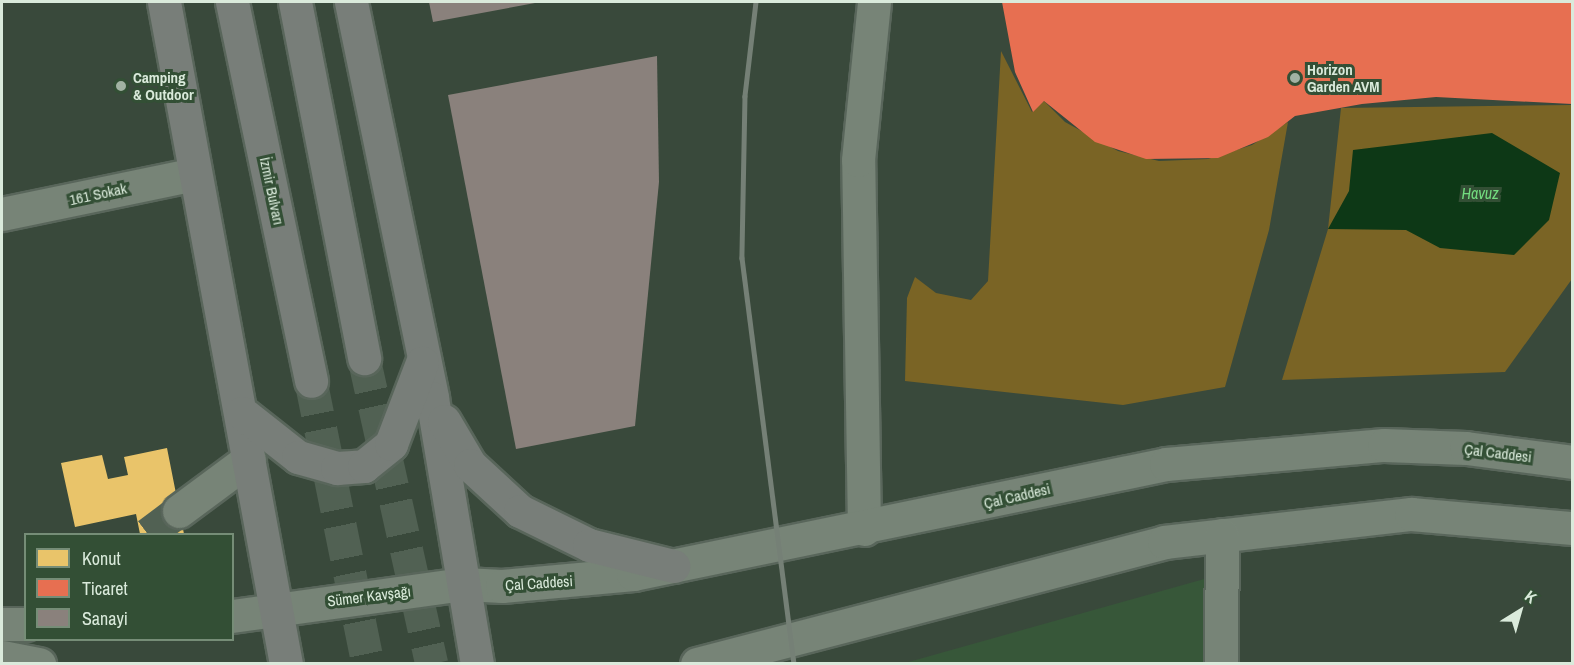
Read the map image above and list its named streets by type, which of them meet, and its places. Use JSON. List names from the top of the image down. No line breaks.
{"streets":{"main road":["İzmir Bulvarı"],"street":["161 Sokak","Çal Caddesi","Sümer Kavşağı"]},"crossings":[["Çal Caddesi","Sümer Kavşağı"]],"water":["Havuz"],"places":["Horizon Garden AVM","Camping & Outdoor"],"legend":["Konut","Ticaret","Sanayi"],"north":"top right"}
